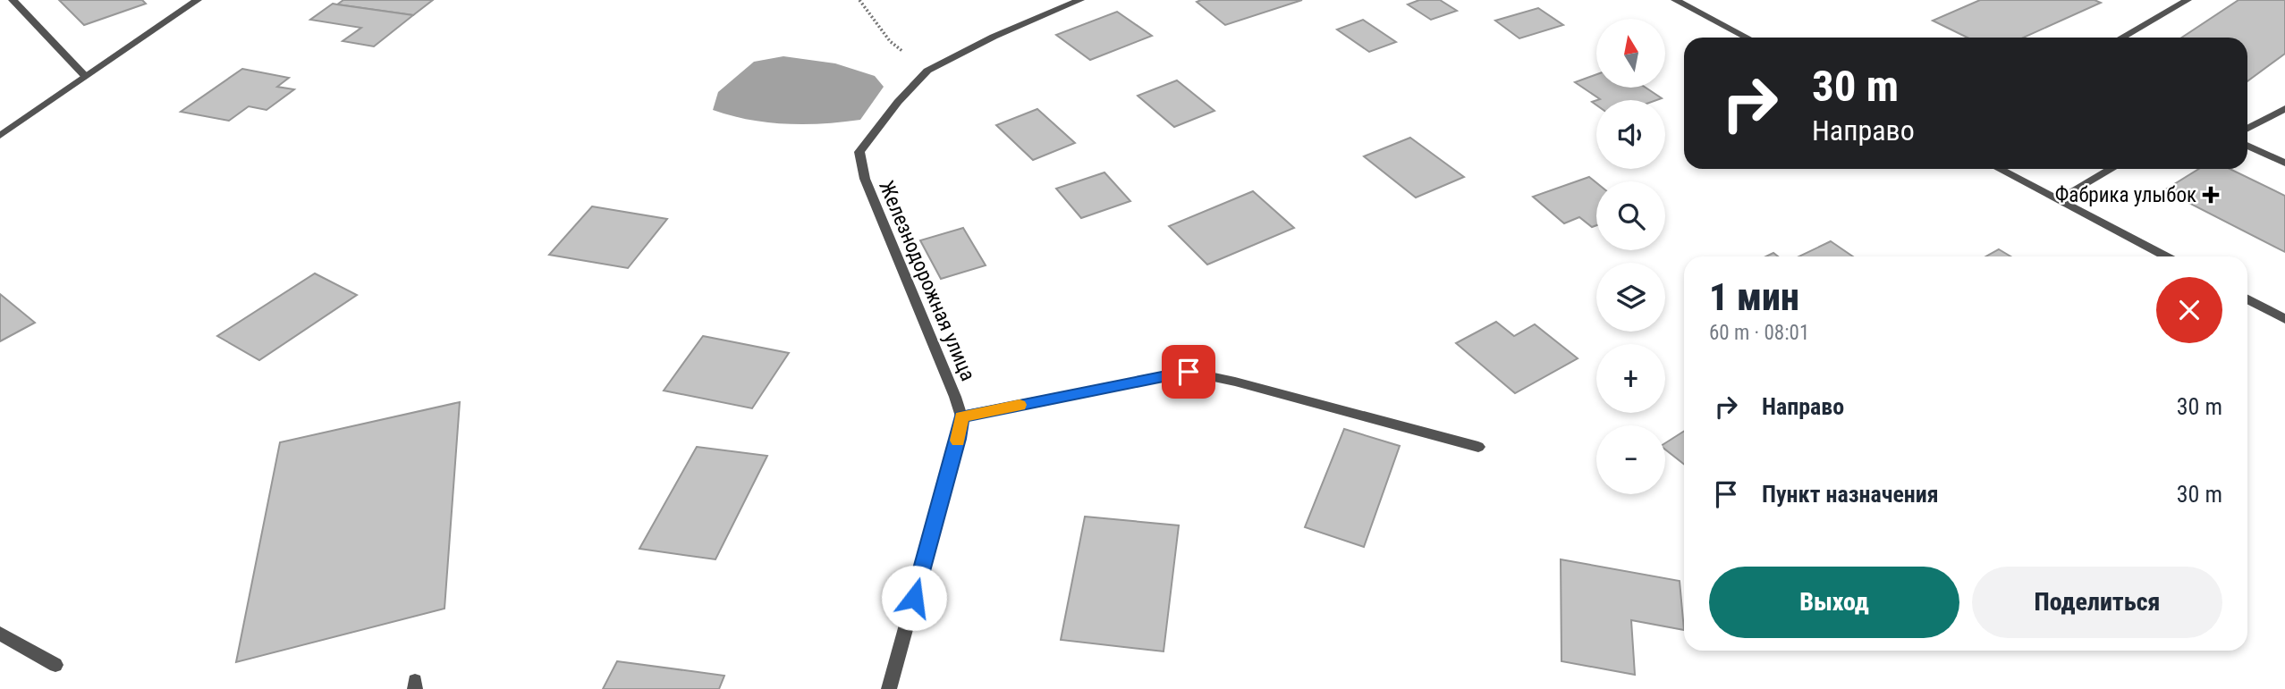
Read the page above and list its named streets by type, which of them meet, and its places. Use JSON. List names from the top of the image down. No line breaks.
{"streets":{"street":["Железнодорожная улица"]},"places":{"health":["Фабрика улыбок"]},"north":"top","page":{"map_buttons":["+","−"],"turn":["30 m","Направо"],"heading":["1 мин","60 m · 08:01"],"list":[{"name":"Направо","value":"30 m"},{"name":"Пункт назначения","value":"30 m"}],"buttons":["Выход","Поделиться"]}}
